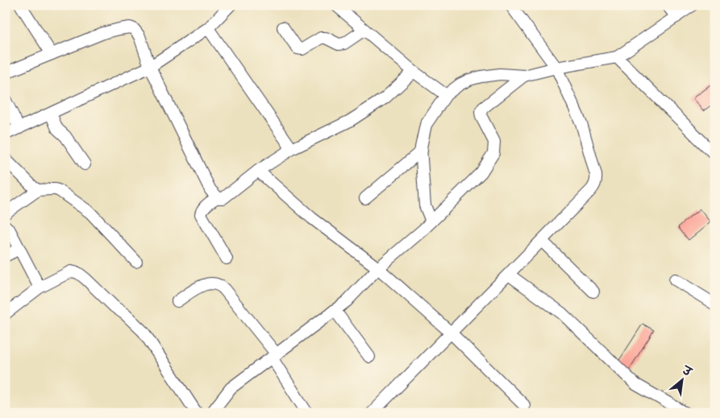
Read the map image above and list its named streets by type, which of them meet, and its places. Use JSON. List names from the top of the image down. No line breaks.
{"north":"top right"}
